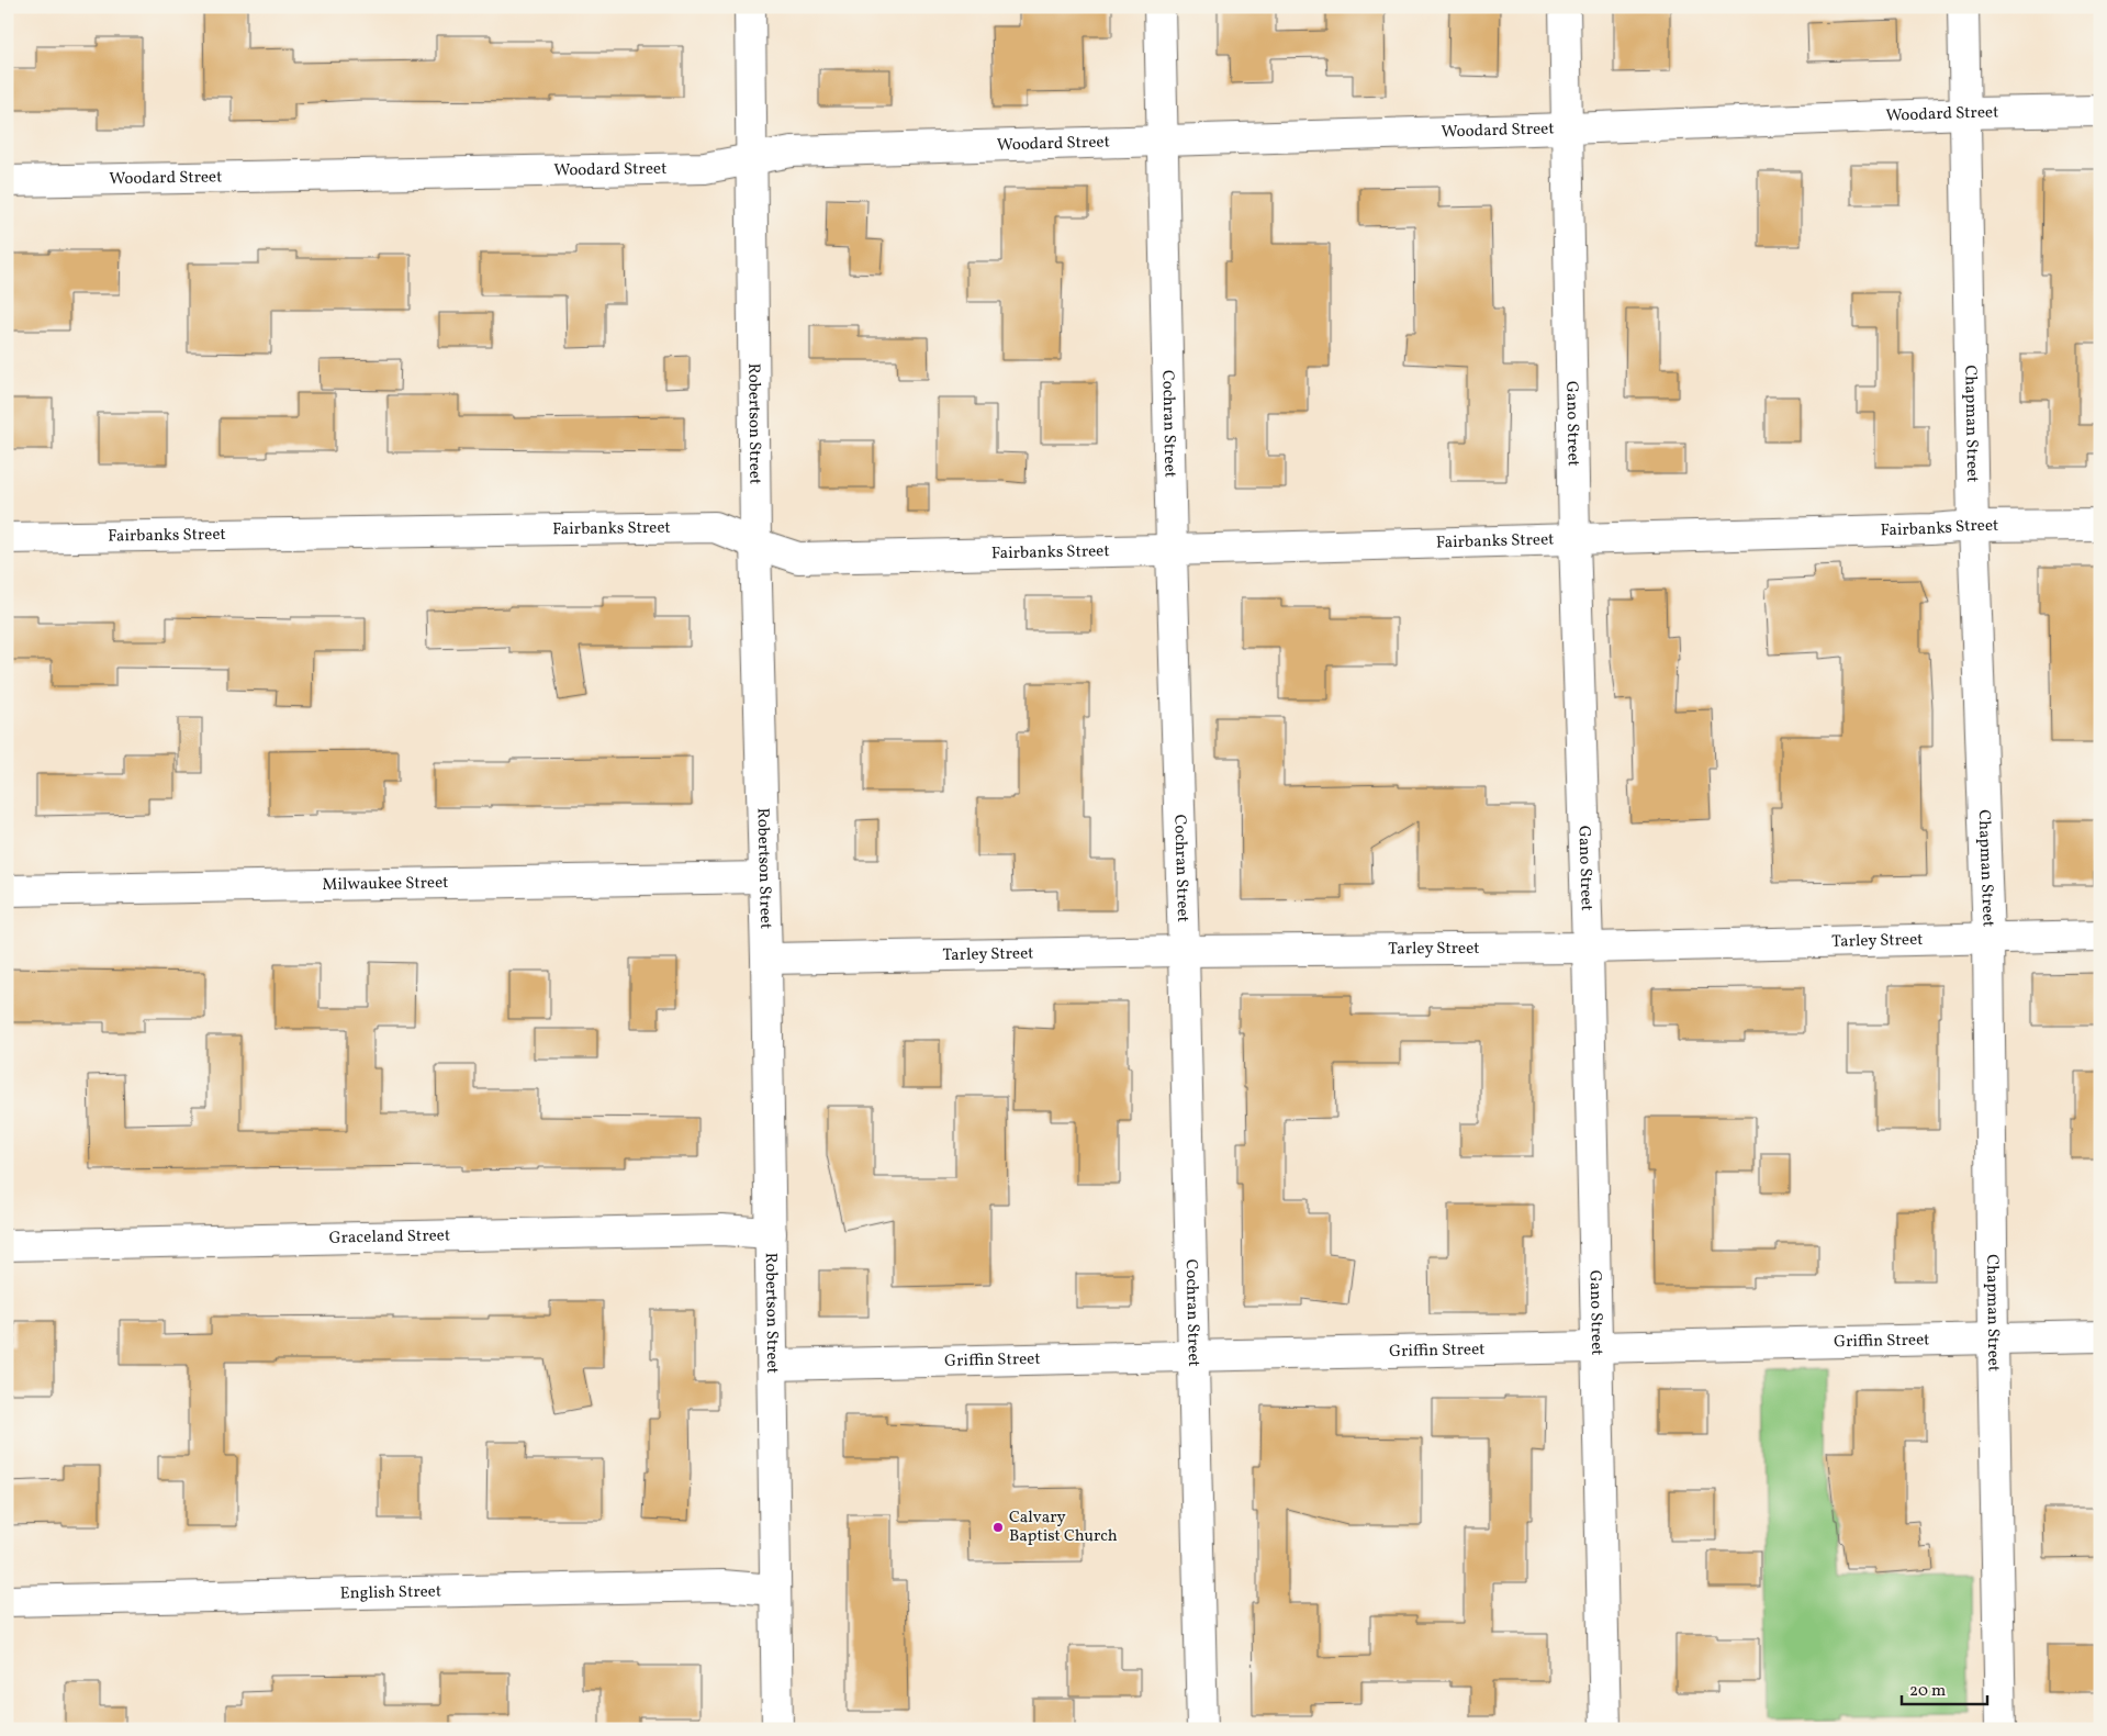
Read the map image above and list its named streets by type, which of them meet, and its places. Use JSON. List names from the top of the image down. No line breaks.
{"streets":{"street":["Woodard Street","Robertson Street","Cochran Street","Gano Street","Chapman Street","Fairbanks Street","Milwaukee Street","Tarley Street","Graceland Street","Griffin Street","English Street"]},"crossings":[["Woodard Street","Robertson Street"],["Woodard Street","Cochran Street"],["Woodard Street","Gano Street"],["Woodard Street","Chapman Street"],["Robertson Street","Fairbanks Street"],["Robertson Street","Milwaukee Street"],["Robertson Street","Tarley Street"],["Robertson Street","Graceland Street"],["Robertson Street","Griffin Street"],["Robertson Street","English Street"],["Cochran Street","Fairbanks Street"],["Cochran Street","Tarley Street"],["Cochran Street","Griffin Street"],["Gano Street","Fairbanks Street"],["Gano Street","Tarley Street"],["Gano Street","Griffin Street"],["Chapman Street","Fairbanks Street"],["Chapman Street","Tarley Street"],["Chapman Street","Griffin Street"]],"places":["Calvary Baptist Church"],"scale_bar":"20 m"}
